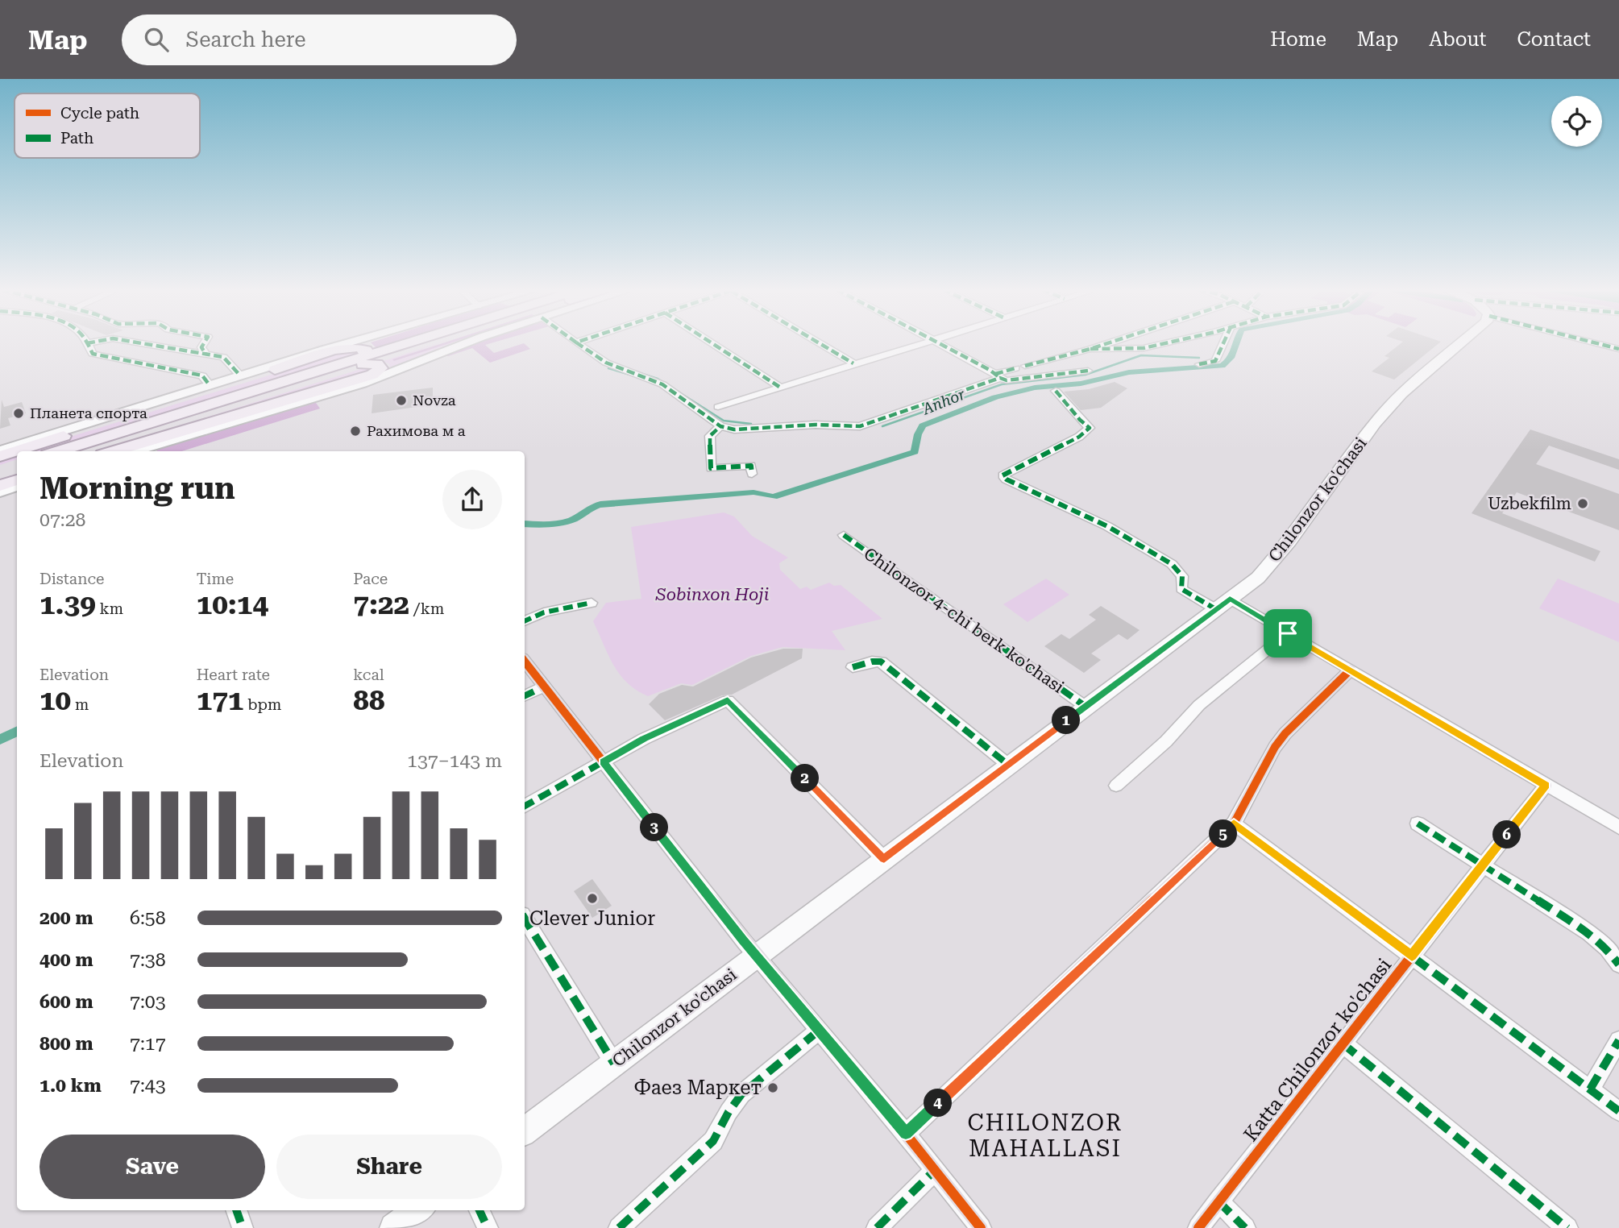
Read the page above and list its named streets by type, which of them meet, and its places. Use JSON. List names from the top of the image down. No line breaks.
{"streets":{"main road":["Chilonzor ko'chasi"],"street":["Chilonzor 4-chi berk ko'chasi","Katta Chilonzor ko'chasi"]},"crossings":[["Chilonzor ko'chasi","Chilonzor 4-chi berk ko'chasi"]],"districts":["CHILONZOR MAHALLASI"],"water":["Anhor"],"parks":["Sobinxon Hoji"],"places":["Novza","Планета спорта","Рахимова м а","Uzbekfilm","Clever Junior","Фаез Маркет"],"legend":["Cycle path","Path"],"page":{"header":"Map","search":"Search here","nav":["Home","Map","About","Contact"],"heading":["Morning run","07:28"],"stats":[["Distance","1.39 km"],["Time","10:14"],["Pace","7:22 /km"],["Elevation","10 m"],["Heart rate","171 bpm"],["kcal","88"]],"pins":["1","2","3","5","6","4"],"chart":["Elevation","137–143 m"],"list":[{"name":"200 m","note":"6:58"},{"name":"400 m","note":"7:38"},{"name":"600 m","note":"7:03"},{"name":"800 m","note":"7:17"},{"name":"1.0 km","note":"7:43"}],"buttons":["Save","Share"]}}
